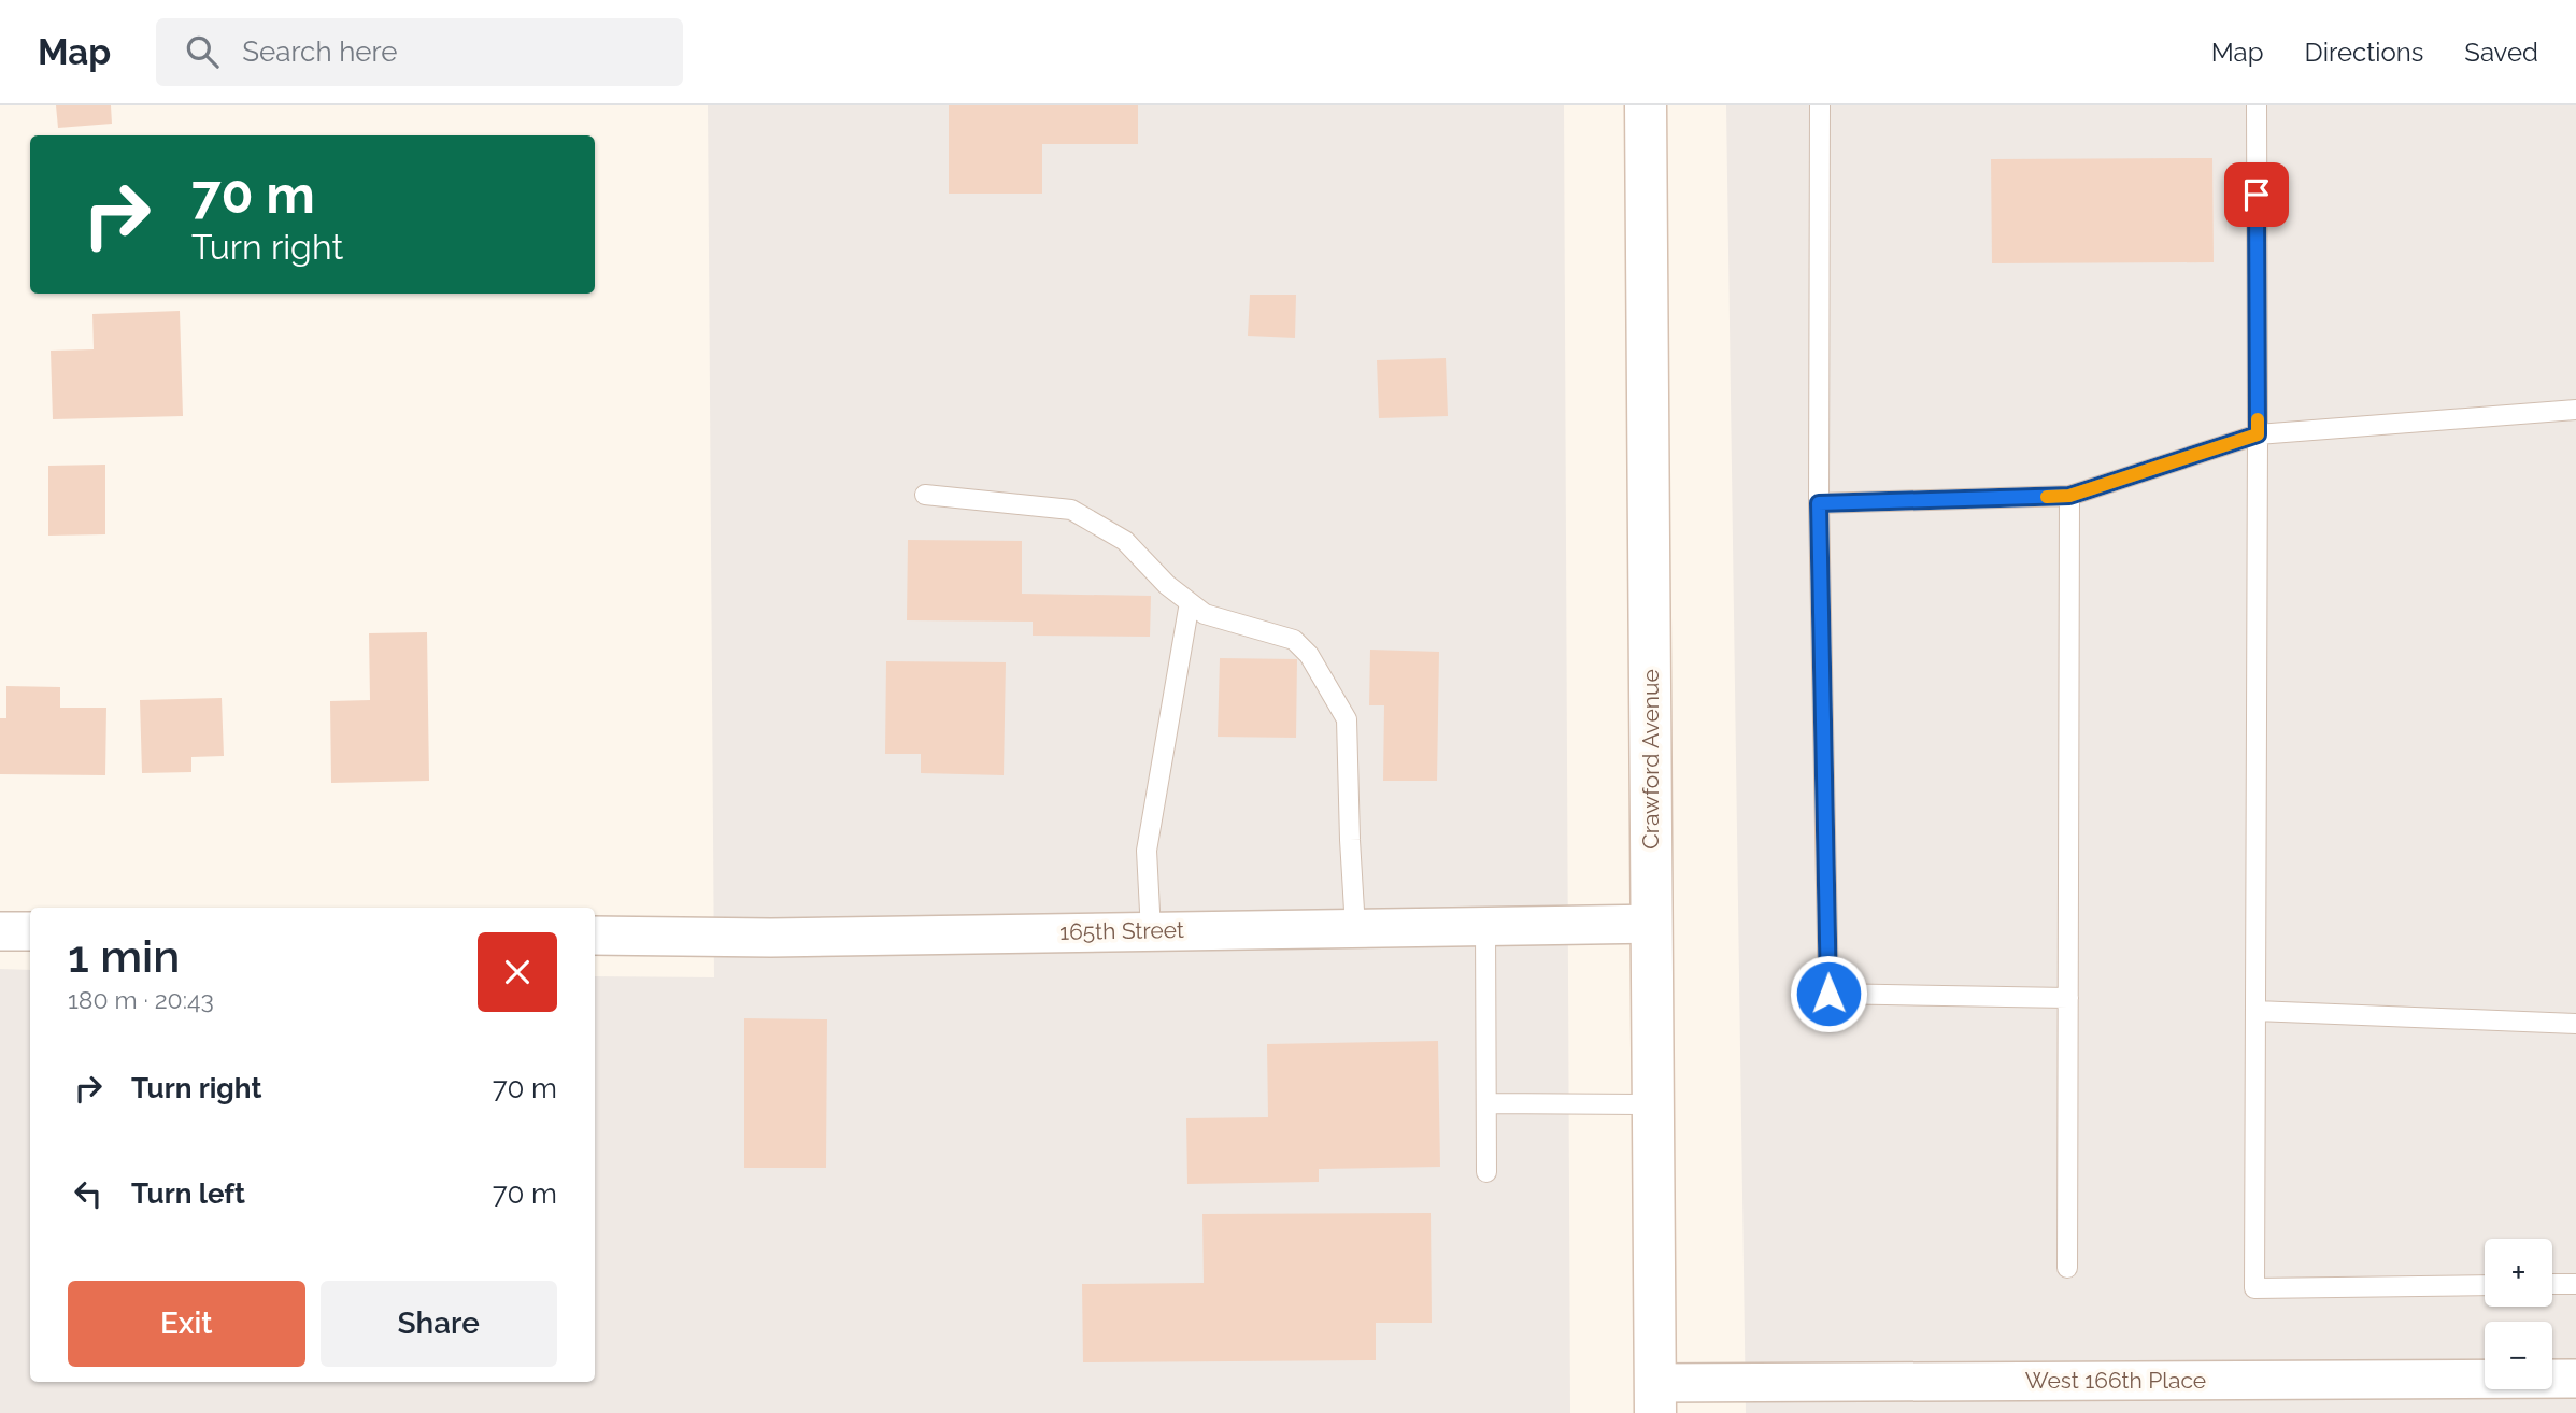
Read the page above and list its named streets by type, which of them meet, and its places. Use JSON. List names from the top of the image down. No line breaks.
{"streets":{"main road":["Crawford Avenue"],"street":["165th Street","West 166th Place"]},"crossings":[["Crawford Avenue","165th Street"],["Crawford Avenue","West 166th Place"]],"page":{"header":"Map","search":"Search here","nav":["Map","Directions","Saved"],"turn":["70 m","Turn right"],"heading":["1 min","180 m · 20:43"],"list":[{"name":"Turn right","value":"70 m"},{"name":"Turn left","value":"70 m"}],"map_buttons":["+","−"],"buttons":["Exit","Share"]}}
